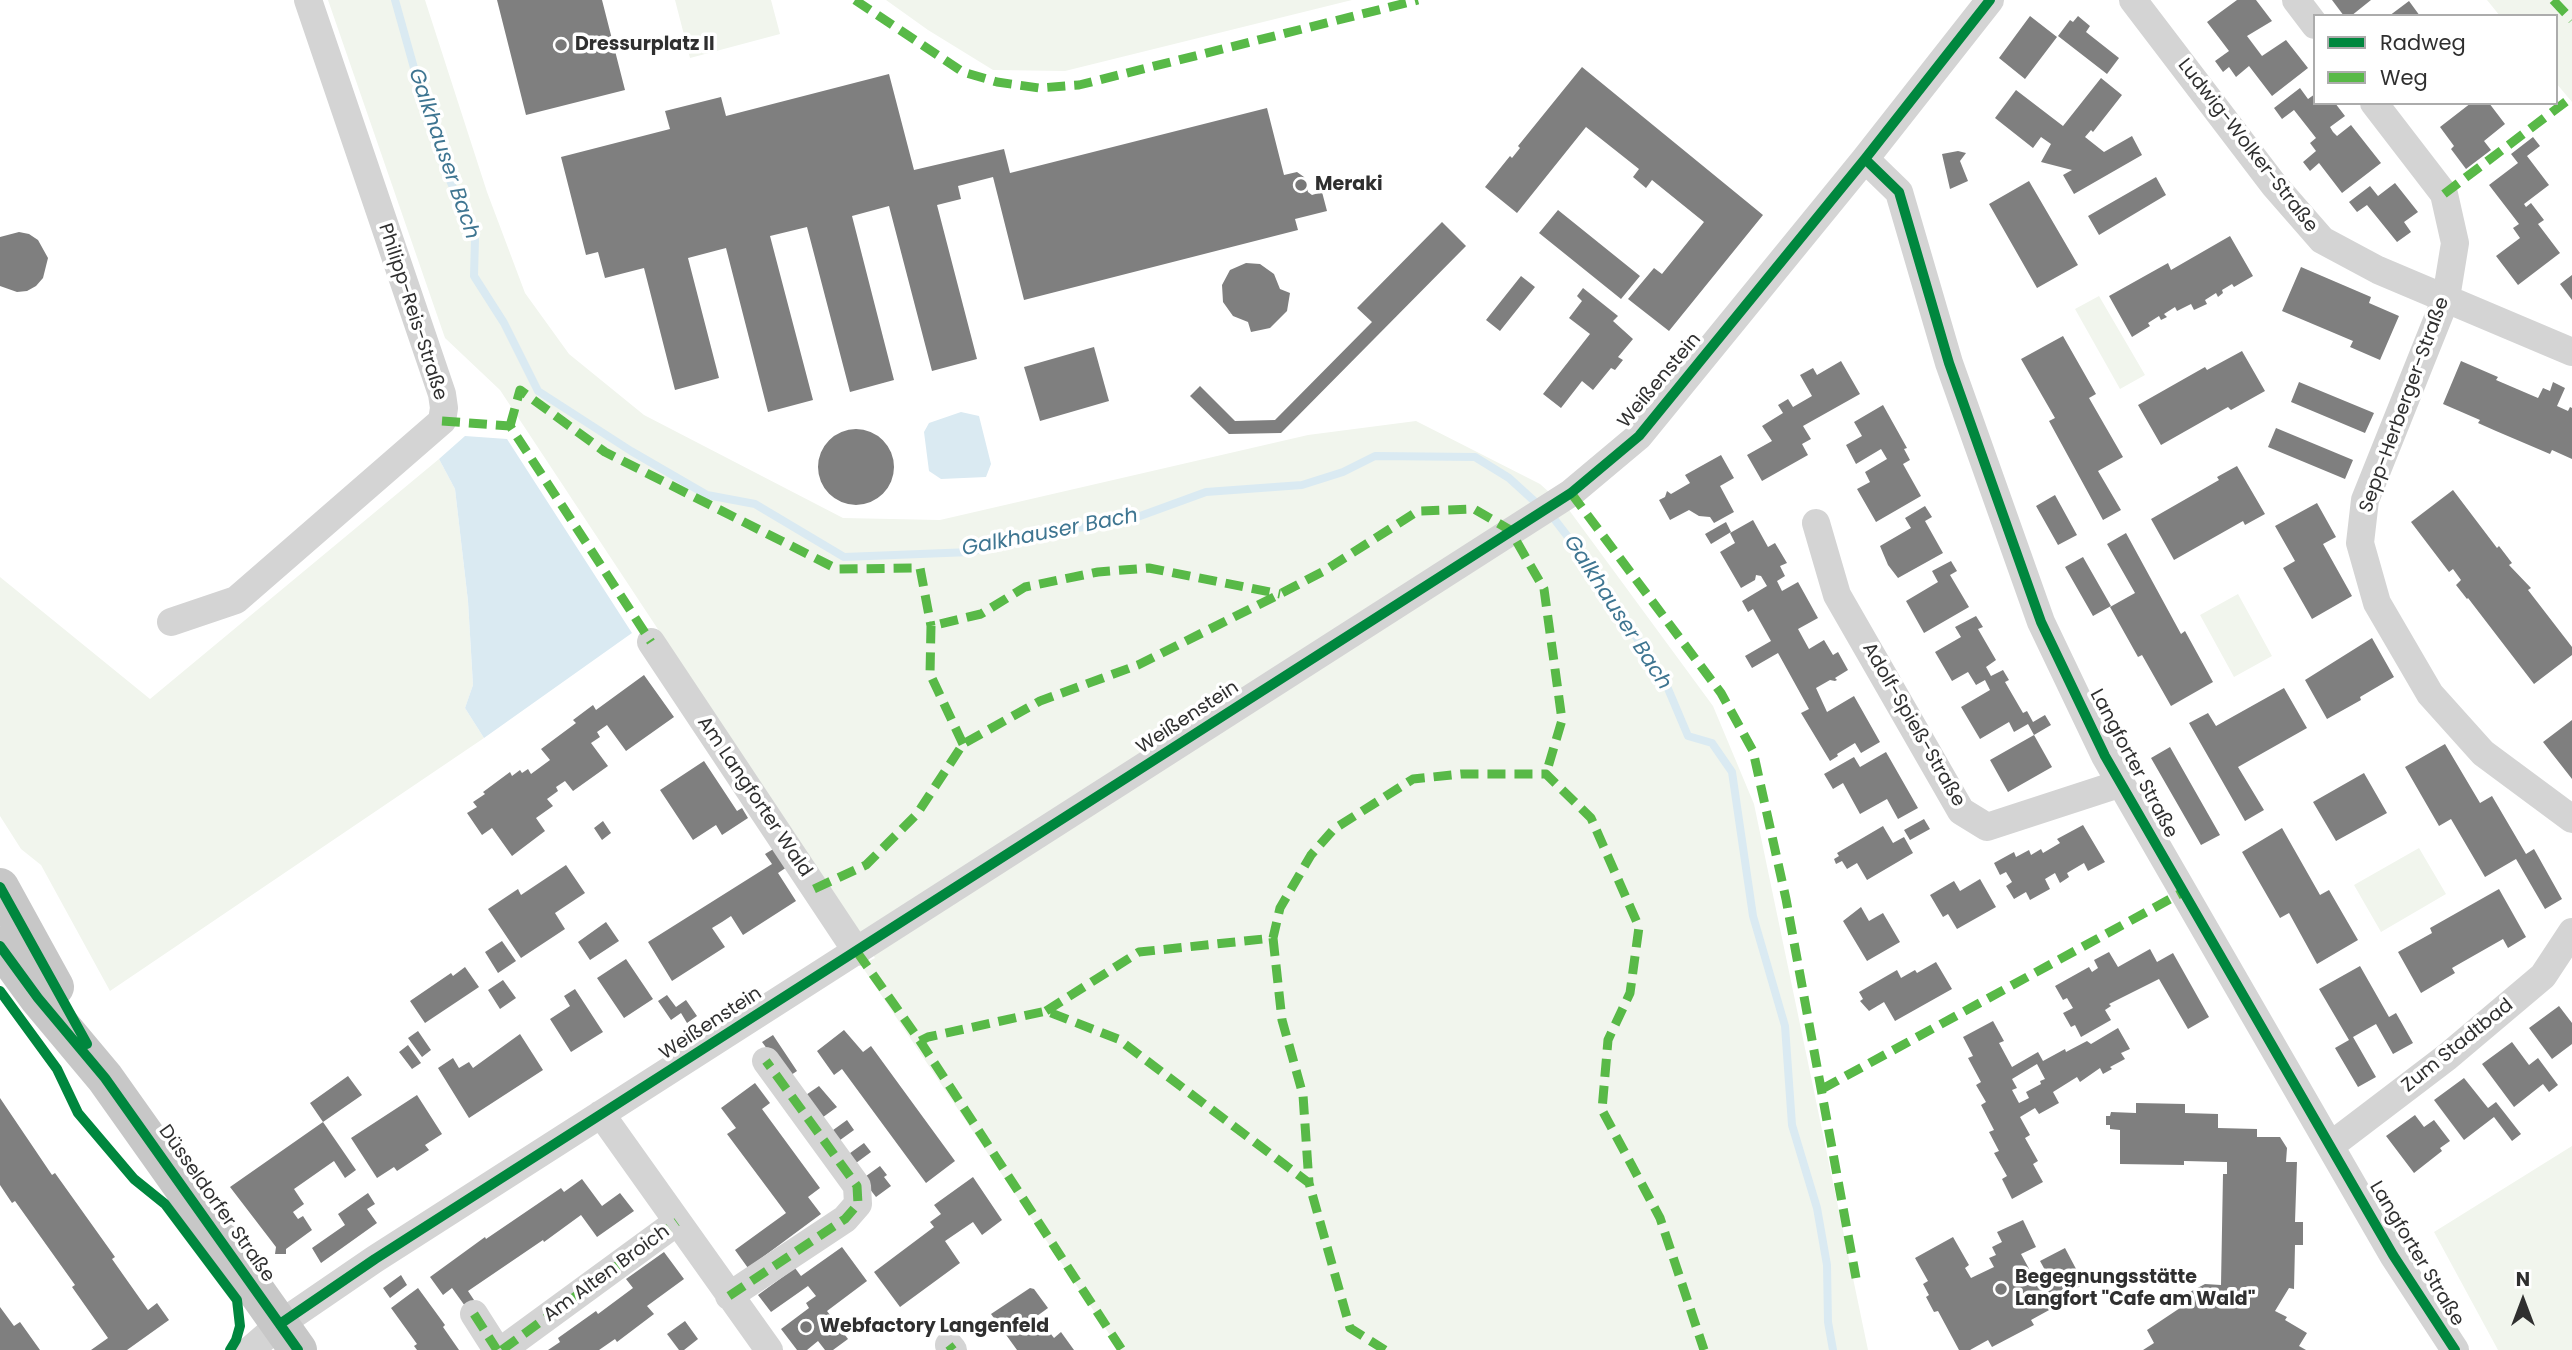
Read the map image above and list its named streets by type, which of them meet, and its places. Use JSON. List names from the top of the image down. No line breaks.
{"streets":{"main road":["Düsseldorfer Straße"],"street":["Ludwig-Wolker-Straße","Philipp-Reis-Straße","Weißenstein","Sepp-Herberger-Straße","Adolf-Spieß-Straße","Langforter Straße","Am Langforter Wald","Zum Stadtbad","Am Alten Broich"]},"crossings":[["Ludwig-Wolker-Straße","Sepp-Herberger-Straße"],["Weißenstein","Langforter Straße"],["Weißenstein","Am Langforter Wald"],["Weißenstein","Düsseldorfer Straße"],["Weißenstein","Am Alten Broich"],["Adolf-Spieß-Straße","Langforter Straße"],["Langforter Straße","Zum Stadtbad"]],"water":["Galkhauser Bach"],"places":["Dressurplatz II","Meraki","Begegnungsstätte Langfort \"Cafe am Wald\"","Webfactory Langenfeld"],"legend":["Radweg","Weg"],"north":"top"}
